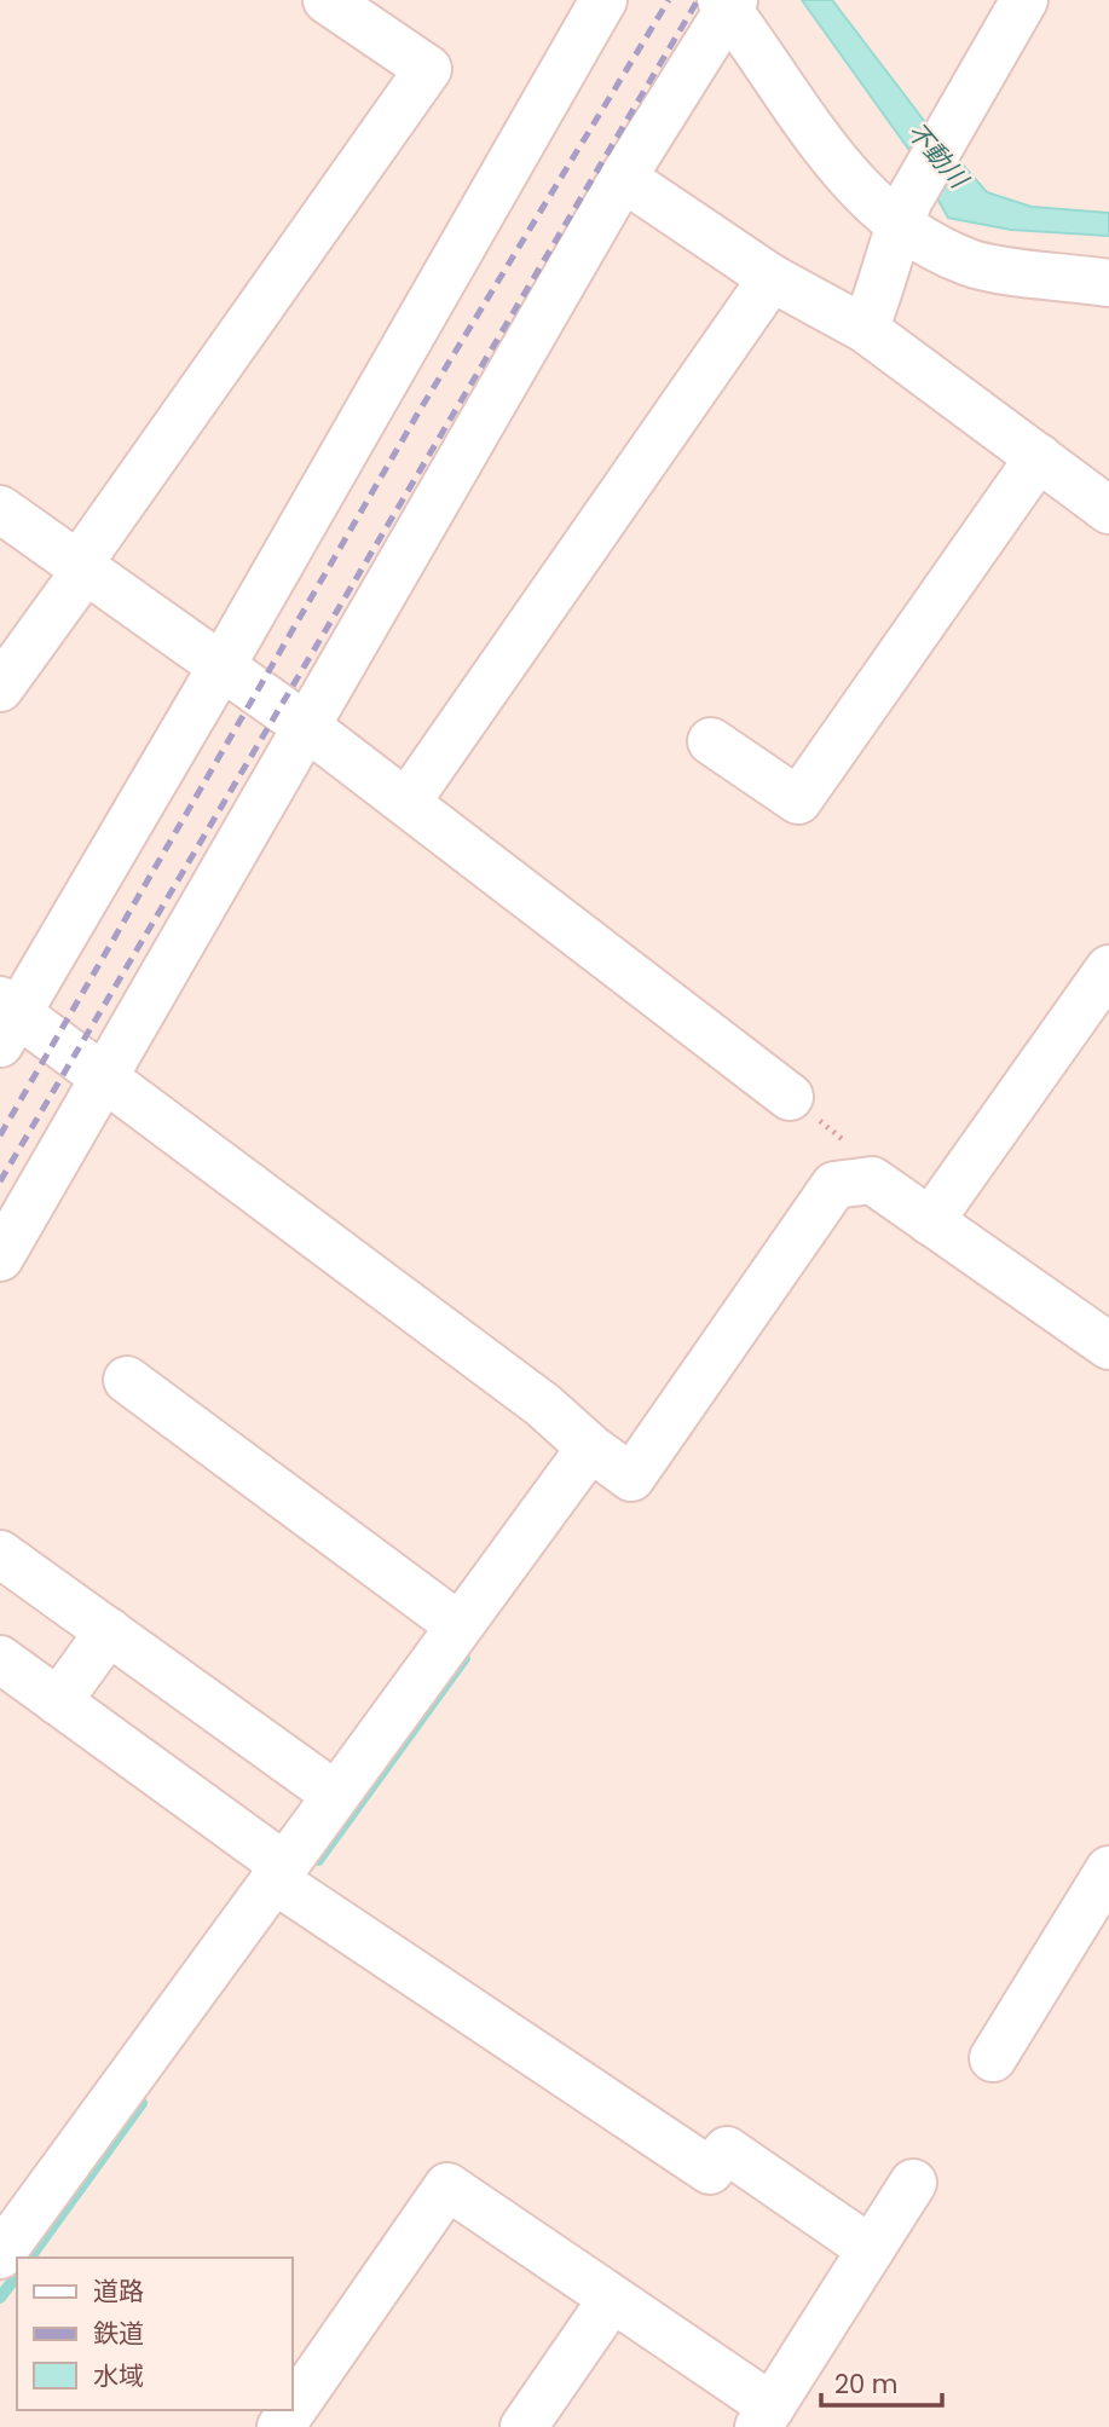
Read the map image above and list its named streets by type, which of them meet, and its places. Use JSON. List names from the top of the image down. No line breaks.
{"water":["不動川"],"legend":["道路","鉄道","水域"],"scale_bar":"20 m"}
